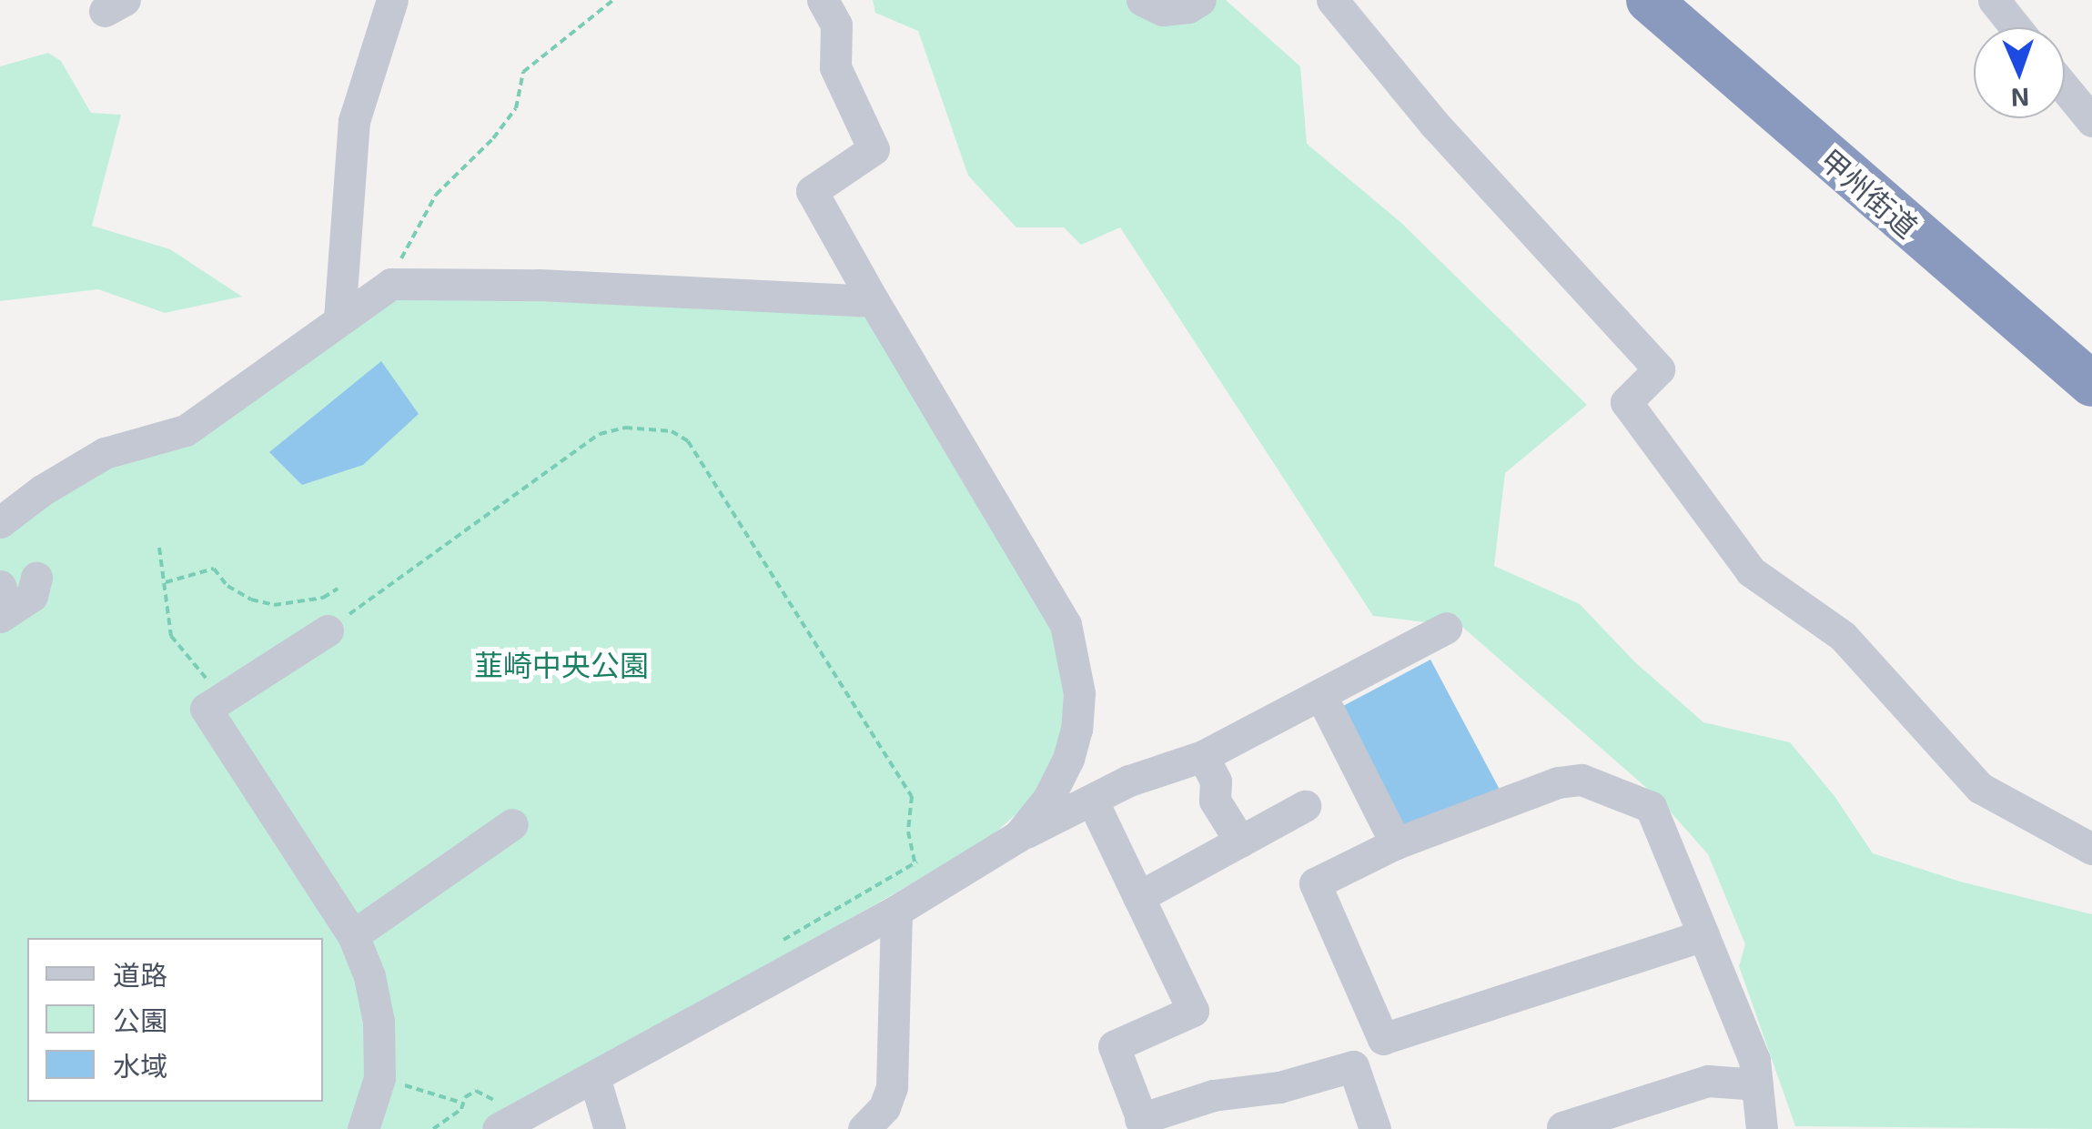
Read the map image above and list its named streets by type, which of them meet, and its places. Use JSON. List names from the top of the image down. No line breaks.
{"streets":{"highway":["甲州街道"]},"parks":["韮崎中央公園"],"legend":["道路","公園","水域"],"north":"bottom"}
